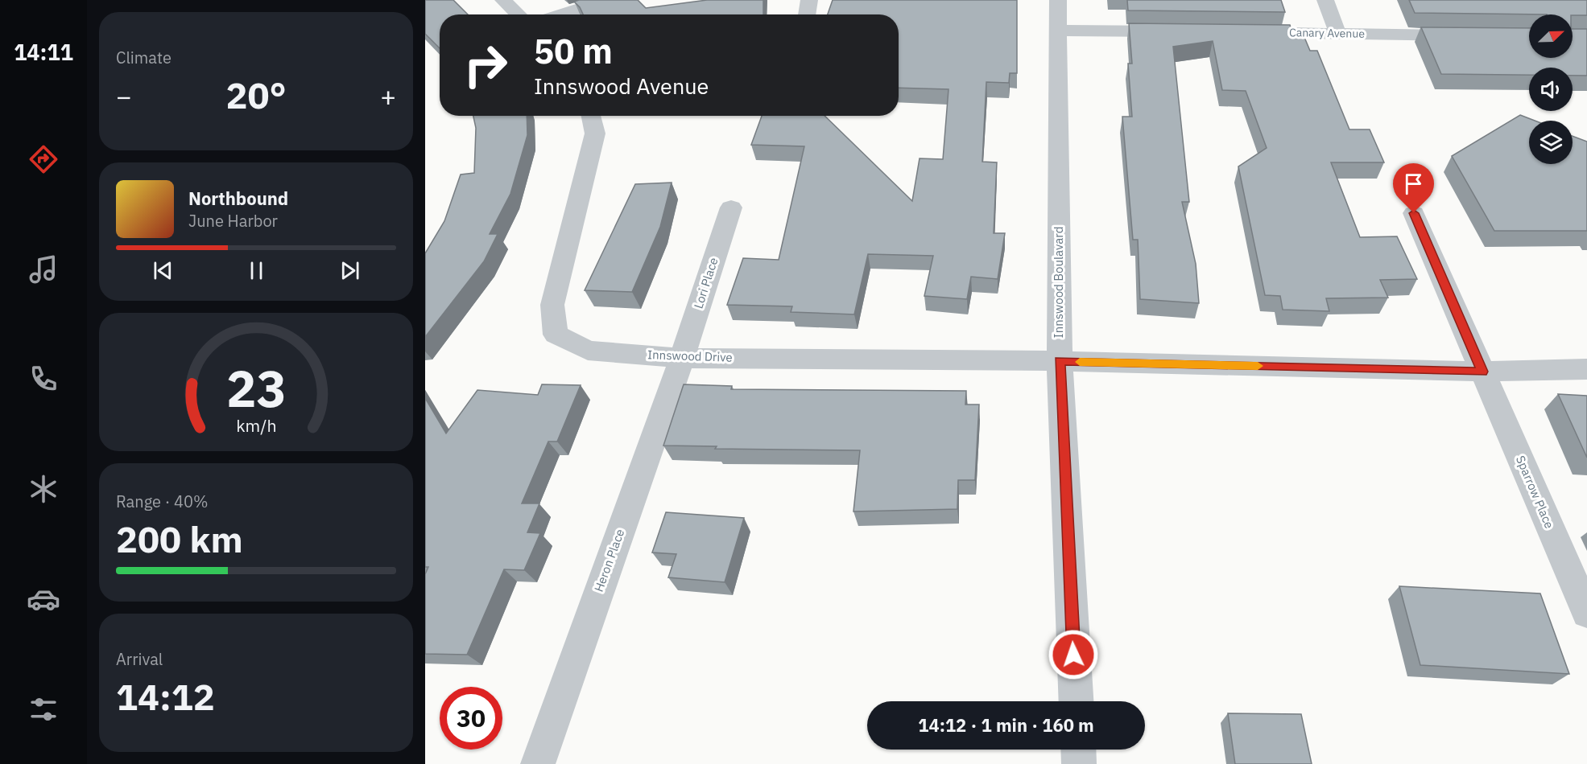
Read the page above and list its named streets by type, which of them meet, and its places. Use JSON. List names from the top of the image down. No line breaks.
{"streets":{"street":["Canary Avenue","Innswood Boulavard","Lori Place","Innswood Drive","Sparrow Place","Heron Place"]},"crossings":[["Innswood Boulavard","Innswood Drive"],["Lori Place","Innswood Drive"],["Lori Place","Heron Place"],["Innswood Drive","Sparrow Place"],["Innswood Drive","Heron Place"]],"north":"top right","page":{"tabs":"14:11","tile":["Climate",["Range · 40%","200 km"],["Arrival","14:12"]],"turn":["50 m","Innswood Avenue"],"heat":["−","20°","+"],"song":["Northbound","June Harbor"],"limit":"30","trip":"14:12 · 1 min · 160 m","gauge":["23","km/h"]}}
